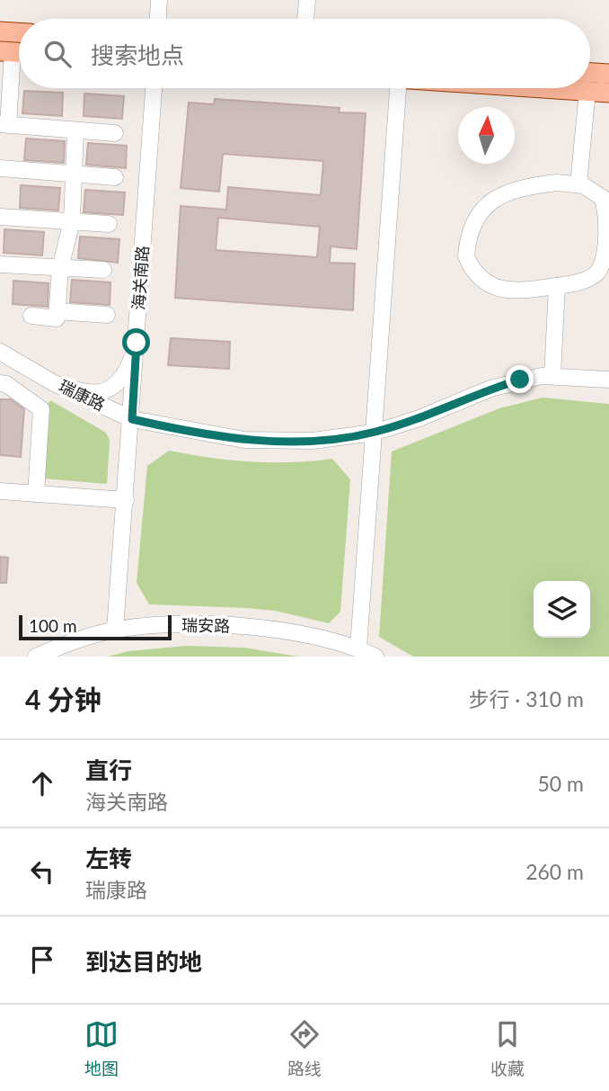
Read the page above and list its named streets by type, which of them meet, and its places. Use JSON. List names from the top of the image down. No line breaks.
{"streets":{"street":["海关南路","瑞康路","瑞安路"]},"crossings":[["海关南路","瑞康路"],["海关南路","瑞安路"]],"scale_bar":"100 m","north":"top","page":{"search":"搜索地点","scale":"100 m","heading":["4 分钟","步行 · 310 m"],"list":[["直行","海关南路","50 m"],["左转","瑞康路","260 m"],"到达目的地"],"nav":["地图","路线","收藏"]}}
